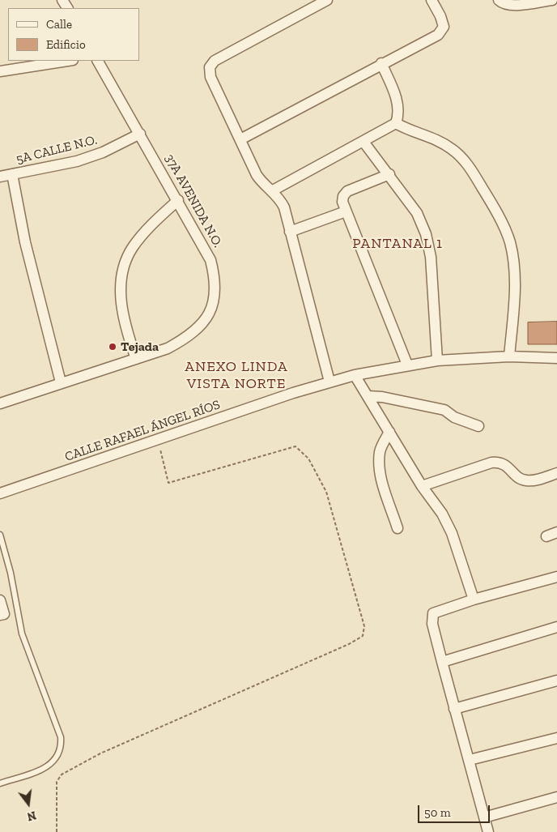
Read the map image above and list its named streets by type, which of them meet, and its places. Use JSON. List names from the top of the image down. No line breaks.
{"streets":{"street":["5A CALLE N.O.","37A AVENIDA N.O.","CALLE RAFAEL ÁNGEL RÍOS"]},"crossings":[["5A CALLE N.O.","37A AVENIDA N.O."]],"districts":["PANTANAL 1","ANEXO LINDA VISTA NORTE"],"places":["Tejada"],"legend":["Calle","Edificio"],"scale_bar":"50 m","north":"bottom"}
